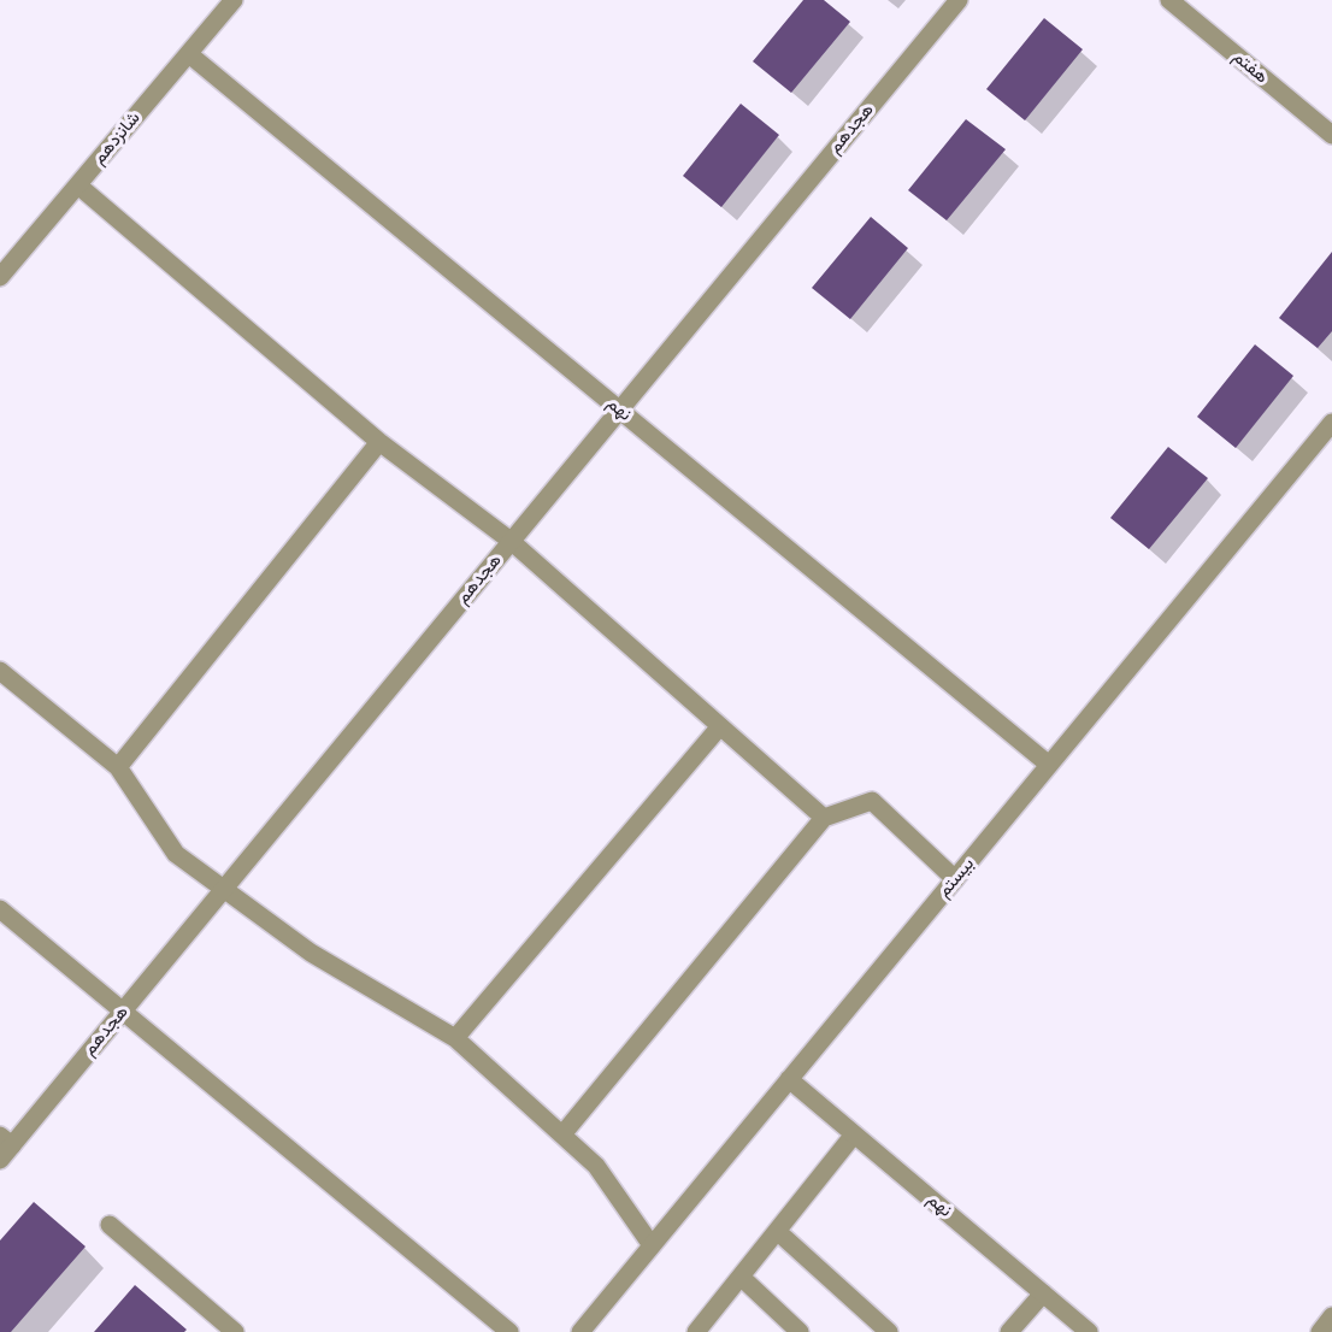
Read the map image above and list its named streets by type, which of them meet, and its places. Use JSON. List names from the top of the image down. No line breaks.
{"streets":{"street":["هفتم","هجدهم","شانزدهم","نهم","بیستم"]},"crossings":[["هجدهم","نهم"],["شانزدهم","نهم"],["نهم","بیستم"]]}
